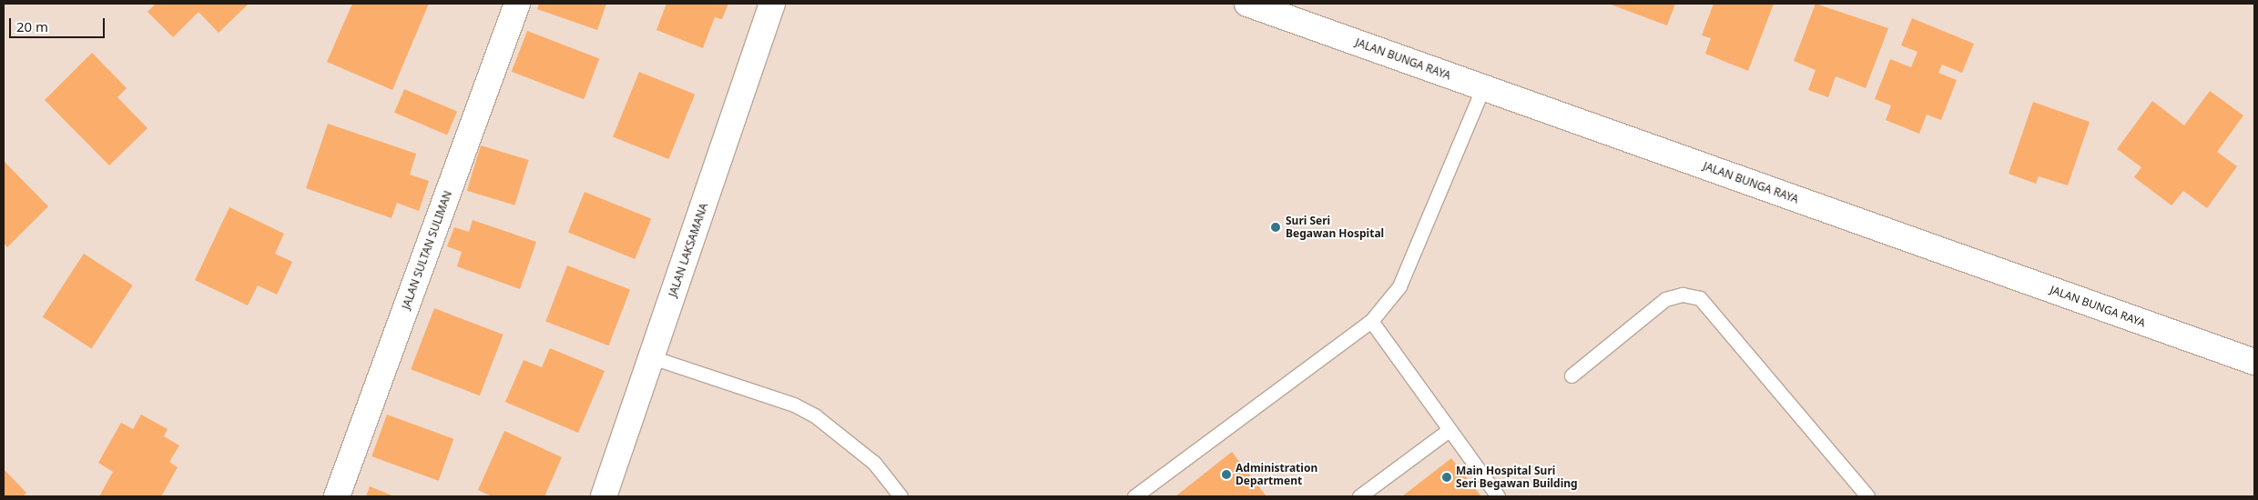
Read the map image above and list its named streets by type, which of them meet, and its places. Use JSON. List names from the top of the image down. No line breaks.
{"streets":{"street":["JALAN BUNGA RAYA","JALAN SULTAN SULIMAN","JALAN LAKSAMANA"]},"places":["Suri Seri Begawan Hospital","Administration Department","Main Hospital Suri Seri Begawan Building"],"scale_bar":"20 m"}
